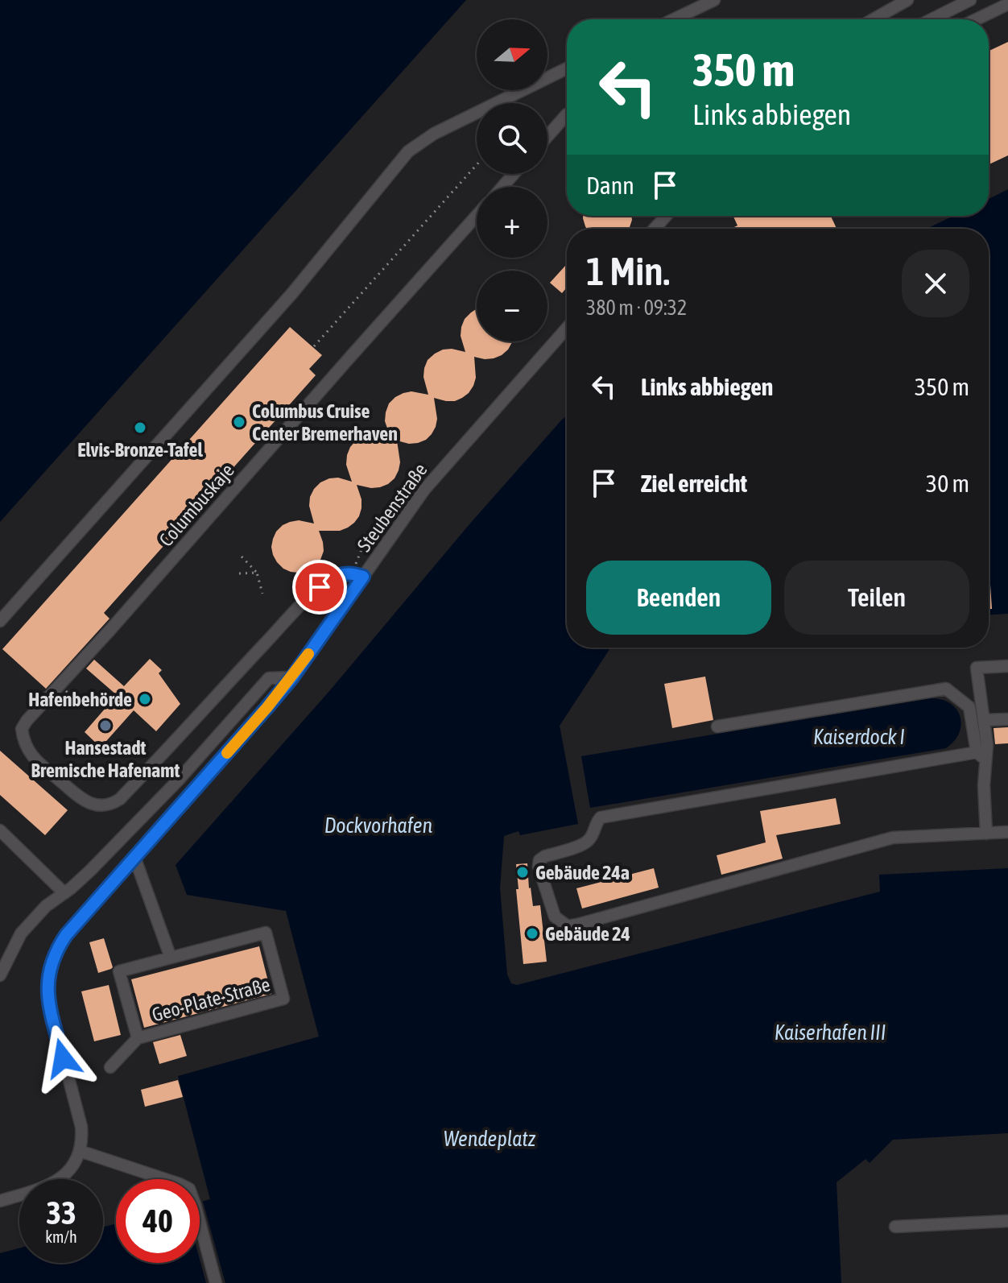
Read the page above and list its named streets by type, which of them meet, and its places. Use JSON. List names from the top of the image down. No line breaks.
{"streets":{"street":["Columbuskaje","Steubenstraße","Geo-Plate-Straße"]},"crossings":[["Columbuskaje","Steubenstraße"]],"water":["Kaiserdock I","Dockvorhafen","Kaiserhafen III","Wendeplatz"],"places":["Columbus Cruise Center Bremerhaven","Elvis-Bronze-Tafel","Hafenbehörde","Hansestadt Bremische Hafenamt","Gebäude 24a","Gebäude 24"],"north":"right","page":{"map_buttons":["+","−"],"turn":["350 m","Links abbiegen"],"then":"Dann","heading":["1 Min.","380 m · 09:32"],"list":[{"name":"Links abbiegen","value":"350 m"},{"name":"Ziel erreicht","value":"30 m"}],"buttons":["Beenden","Teilen"],"speed":"33 km/h","limit":"40"}}
